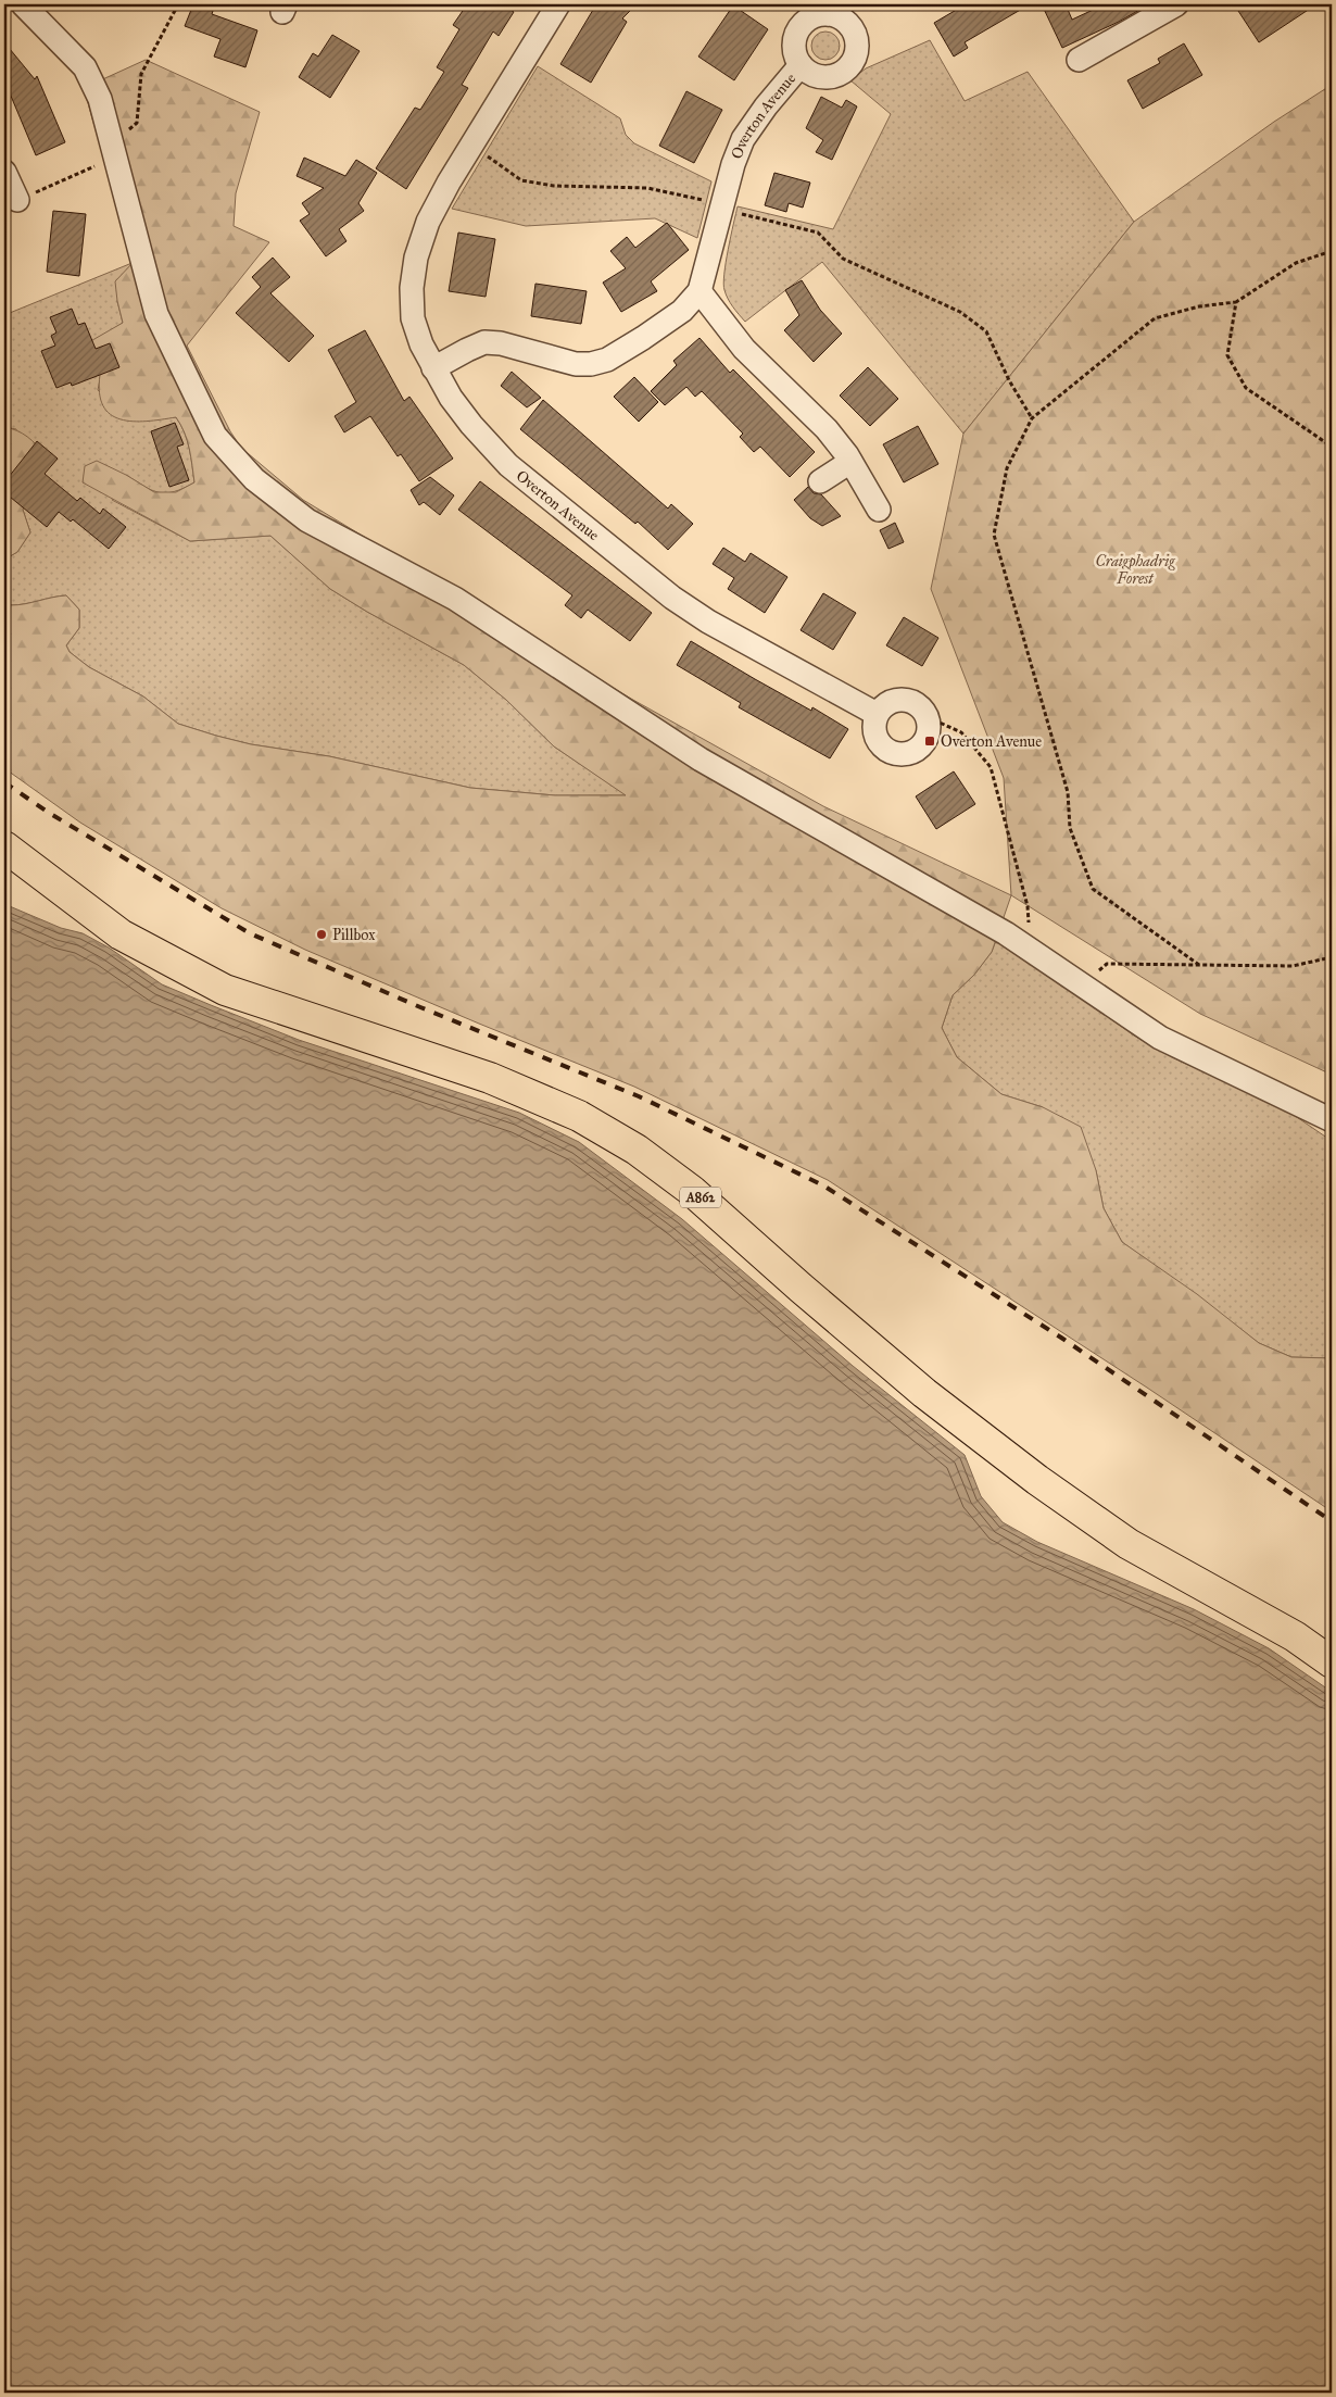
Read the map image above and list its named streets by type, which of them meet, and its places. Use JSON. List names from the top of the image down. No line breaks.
{"streets":{"main road":["A862"],"street":["Overton Avenue"]},"parks":["Craigphadrig Forest"],"places":{"transit":["Overton Avenue"],"other":["Pillbox"]}}
